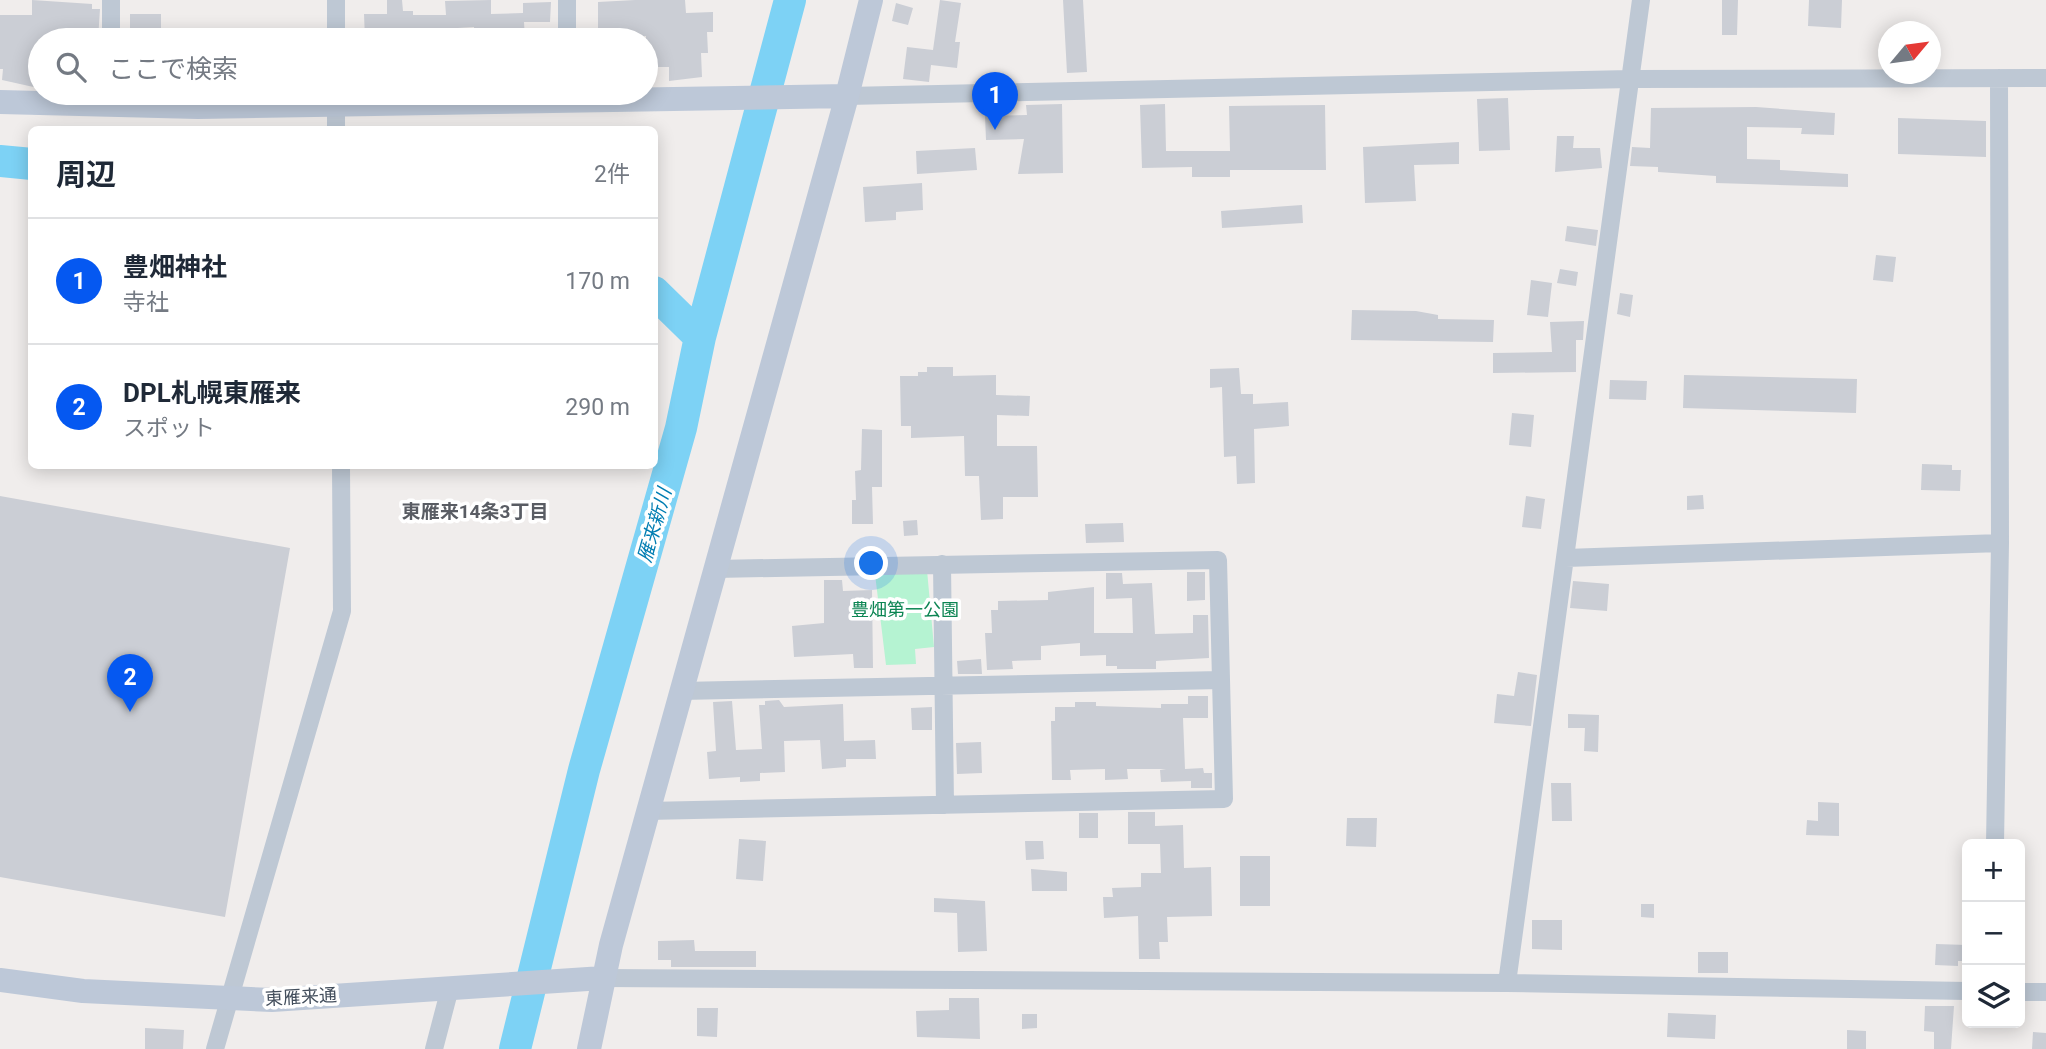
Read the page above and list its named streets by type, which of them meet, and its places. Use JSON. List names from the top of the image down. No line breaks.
{"streets":{"street":["東雁来通"]},"districts":["東雁来14条3丁目"],"water":["雁来新川"],"parks":["豊畑第一公園"],"north":"top right","page":{"search":"ここで検索","pins":["1","2"],"heading":["周辺","2件"],"list":[{"mark":"1","name":"豊畑神社","note":"寺社","value":"170 m"},{"mark":"2","name":"DPL札幌東雁来","note":"スポット","value":"290 m"}],"map_buttons":["+","−"]}}
